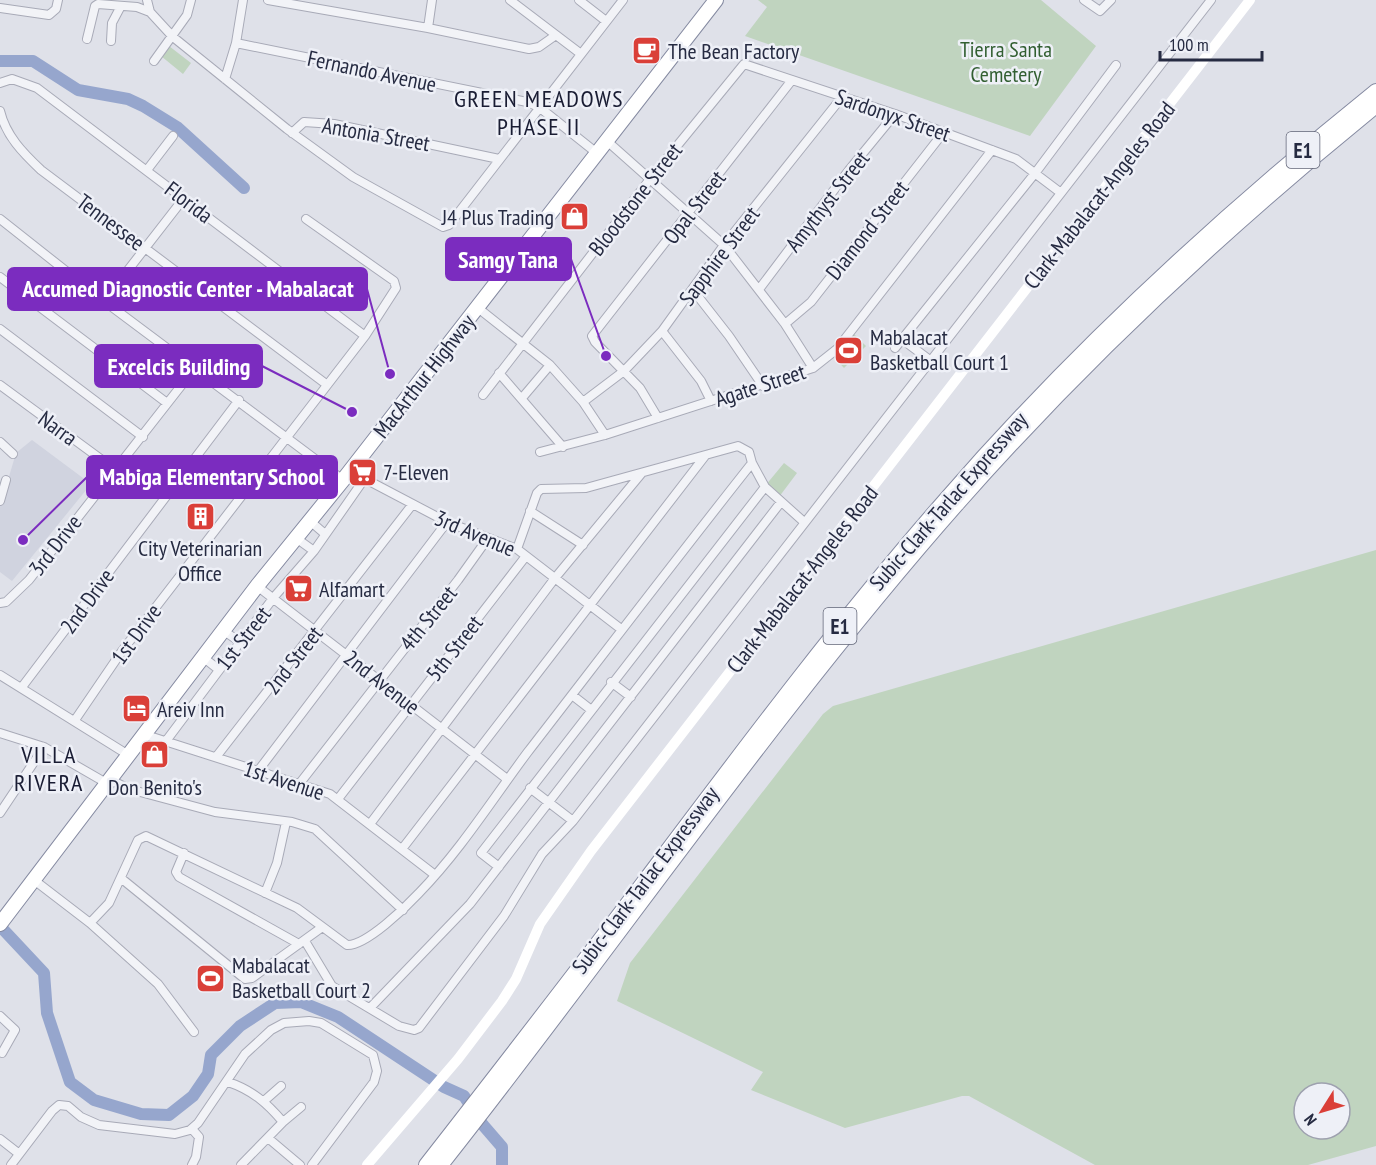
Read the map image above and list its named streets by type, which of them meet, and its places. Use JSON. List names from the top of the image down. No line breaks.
{"streets":{"highway":["E1","MacArthur Highway","Subic-Clark-Tarlac Expressway"],"main road":["Clark-Mabalacat-Angeles Road"],"street":["Fernando Avenue","Sardonyx Street","Antonia Street","Bloodstone Street","Amythyst Street","Florida","Opal Street","Tennessee","Diamond Street","Sapphire Street","Agate Street","Narra","3rd Avenue","3rd Drive","2nd Drive","4th Street","1st Drive","1st Street","5th Street","2nd Street","2nd Avenue","1st Avenue"]},"crossings":[["Fernando Avenue","Bloodstone Street"],["Fernando Avenue","Amythyst Street"],["Fernando Avenue","Opal Street"],["Fernando Avenue","Diamond Street"],["Fernando Avenue","Sapphire Street"],["Fernando Avenue","MacArthur Highway"],["Fernando Avenue","Agate Street"],["Sardonyx Street","Bloodstone Street"],["Sardonyx Street","Amythyst Street"],["Sardonyx Street","Opal Street"],["Sardonyx Street","Diamond Street"],["Sardonyx Street","Sapphire Street"],["Sardonyx Street","Agate Street"],["Florida","1st Drive"],["Opal Street","Sapphire Street"],["Tennessee","1st Drive"],["MacArthur Highway","3rd Avenue"],["MacArthur Highway","2nd Avenue"],["MacArthur Highway","1st Avenue"],["Narra","3rd Drive"],["3rd Avenue","3rd Drive"],["3rd Avenue","2nd Drive"],["3rd Avenue","4th Street"],["3rd Avenue","1st Drive"],["3rd Avenue","1st Street"],["3rd Avenue","5th Street"],["3rd Avenue","2nd Street"],["4th Street","2nd Avenue"],["4th Street","1st Avenue"],["1st Street","2nd Avenue"],["1st Street","1st Avenue"],["5th Street","2nd Avenue"],["5th Street","1st Avenue"],["2nd Street","2nd Avenue"],["2nd Street","1st Avenue"]],"districts":["GREEN MEADOWS PHASE II","VILLA RIVERA"],"parks":["Tierra Santa Cemetery"],"places":{"cafe":["The Bean Factory"],"shop":["J4 Plus Trading","Don Benito's"],"sports":["Mabalacat Basketball Court 1","Mabalacat Basketball Court 2"],"other":["Samgy Tana","Accumed Diagnostic Center - Mabalacat","Excelcis Building","Mabiga Elementary School"],"supermarket":["7-Eleven","Alfamart"],"building":["City Veterinarian Office"],"hotel":["Areiv Inn"]},"scale_bar":"100 m","north":"bottom left"}
